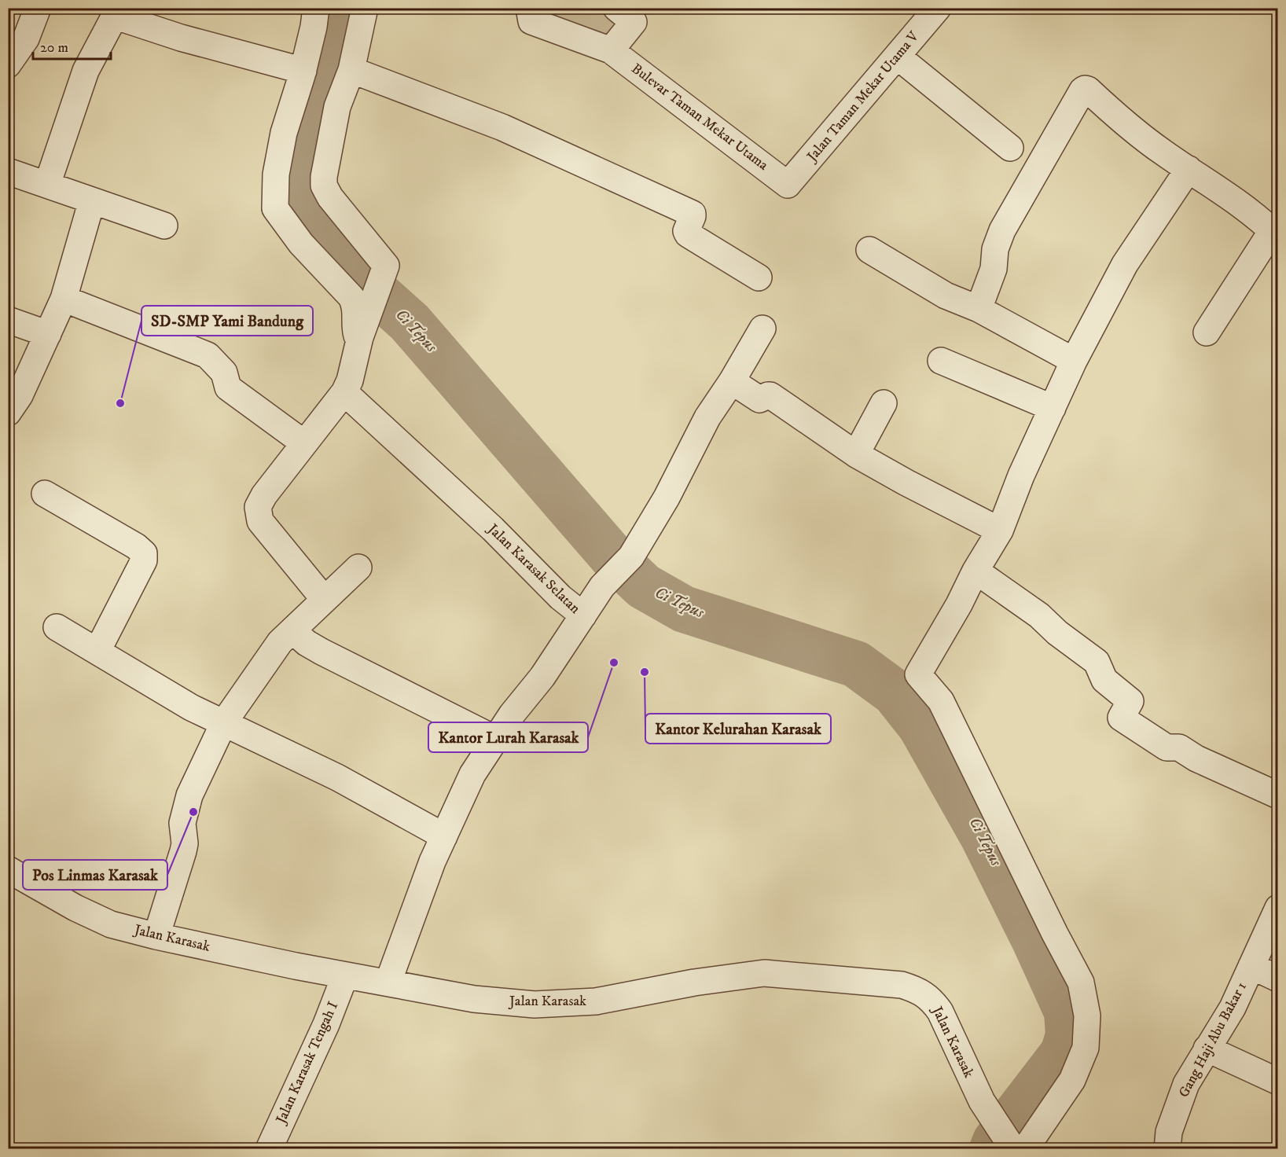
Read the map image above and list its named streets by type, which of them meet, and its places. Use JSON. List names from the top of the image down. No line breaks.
{"streets":{"street":["Jalan Taman Mekar Utama V","Bulevar Taman Mekar Utama","Jalan Karasak Selatan","Jalan Karasak","Gang Haji Abu Bakar 1","Jalan Karasak Tengah I"]},"crossings":[["Jalan Taman Mekar Utama V","Bulevar Taman Mekar Utama"],["Jalan Karasak Selatan","Jalan Karasak"],["Jalan Karasak","Jalan Karasak Tengah I"]],"water":["Ci Tepus"],"places":["SD-SMP Yami Bandung","Kantor Lurah Karasak","Kantor Kelurahan Karasak","Pos Linmas Karasak"],"scale_bar":"20 m"}
